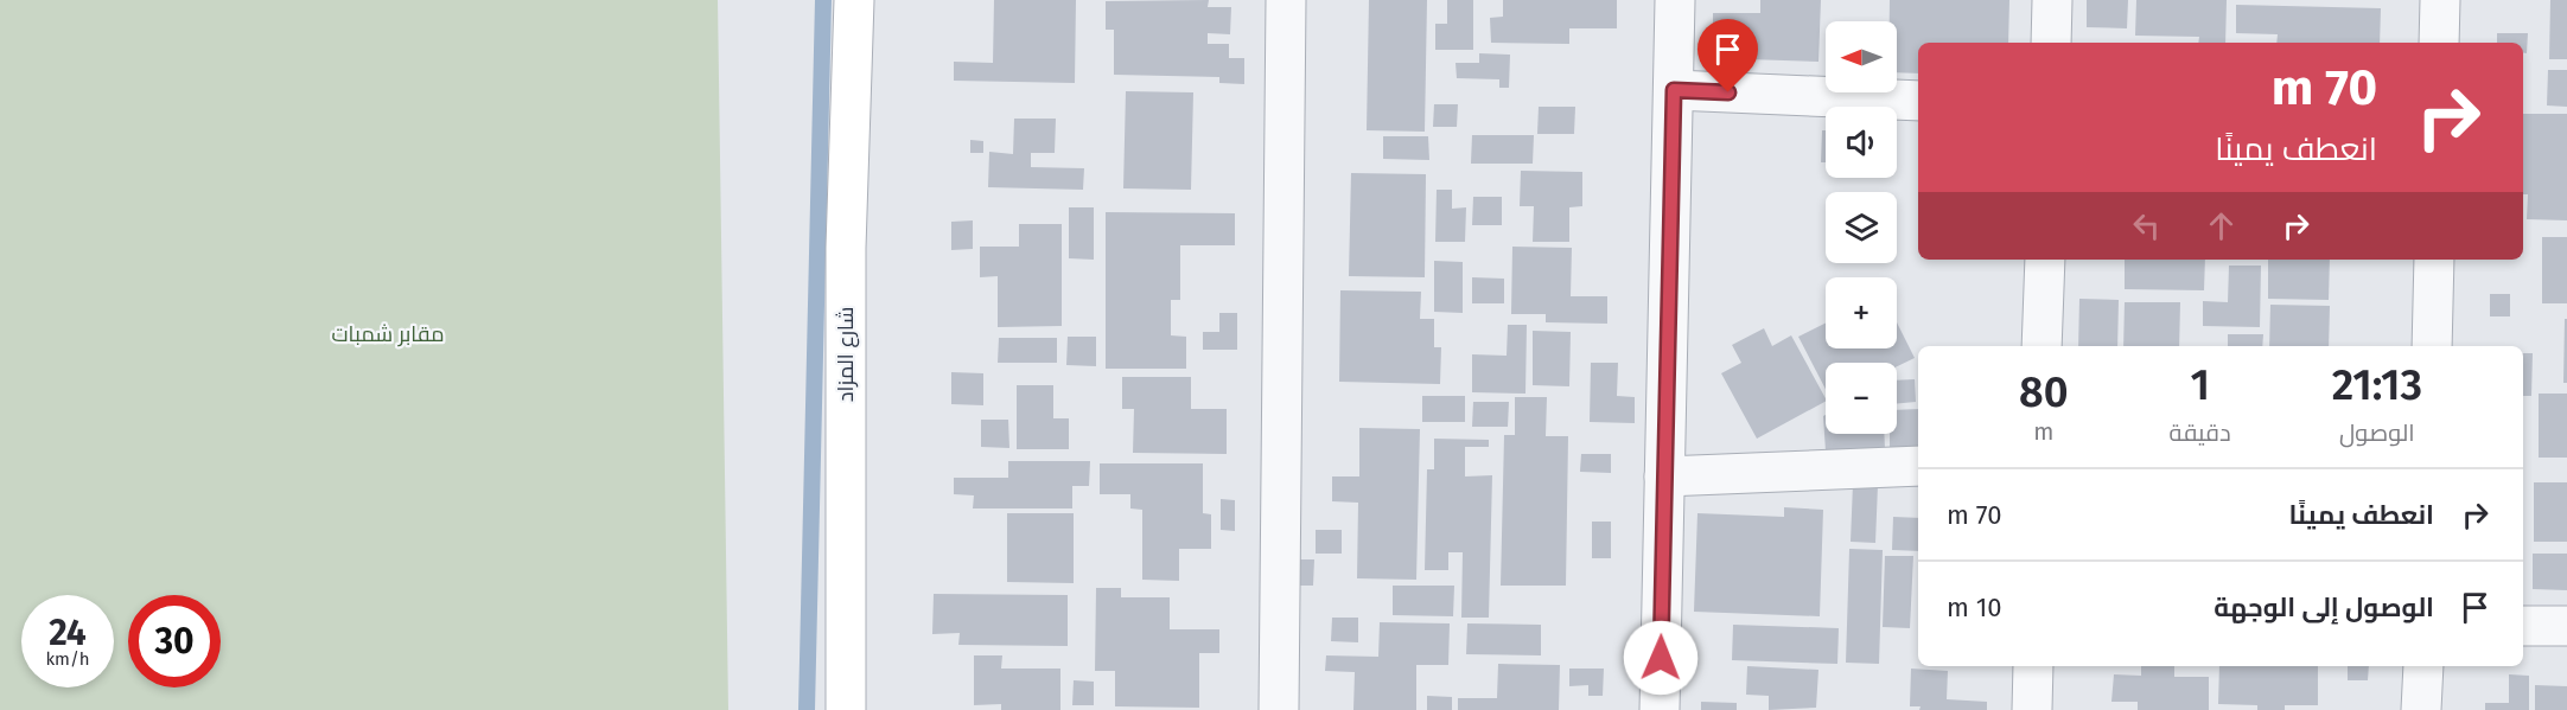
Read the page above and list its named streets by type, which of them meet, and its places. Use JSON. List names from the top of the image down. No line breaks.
{"streets":{"street":["شارع المزاد"]},"parks":["مقابر شمبات"],"north":"left","page":{"map_buttons":["+","−"],"turn":["70 m","انعطف يمينًا"],"eta":["21:13","الوصول","1","دقيقة","80","m"],"list":[{"name":"انعطف يمينًا","value":"70 m"},{"name":"الوصول إلى الوجهة","value":"10 m"}],"speed":"24 km/h","limit":"30"}}
